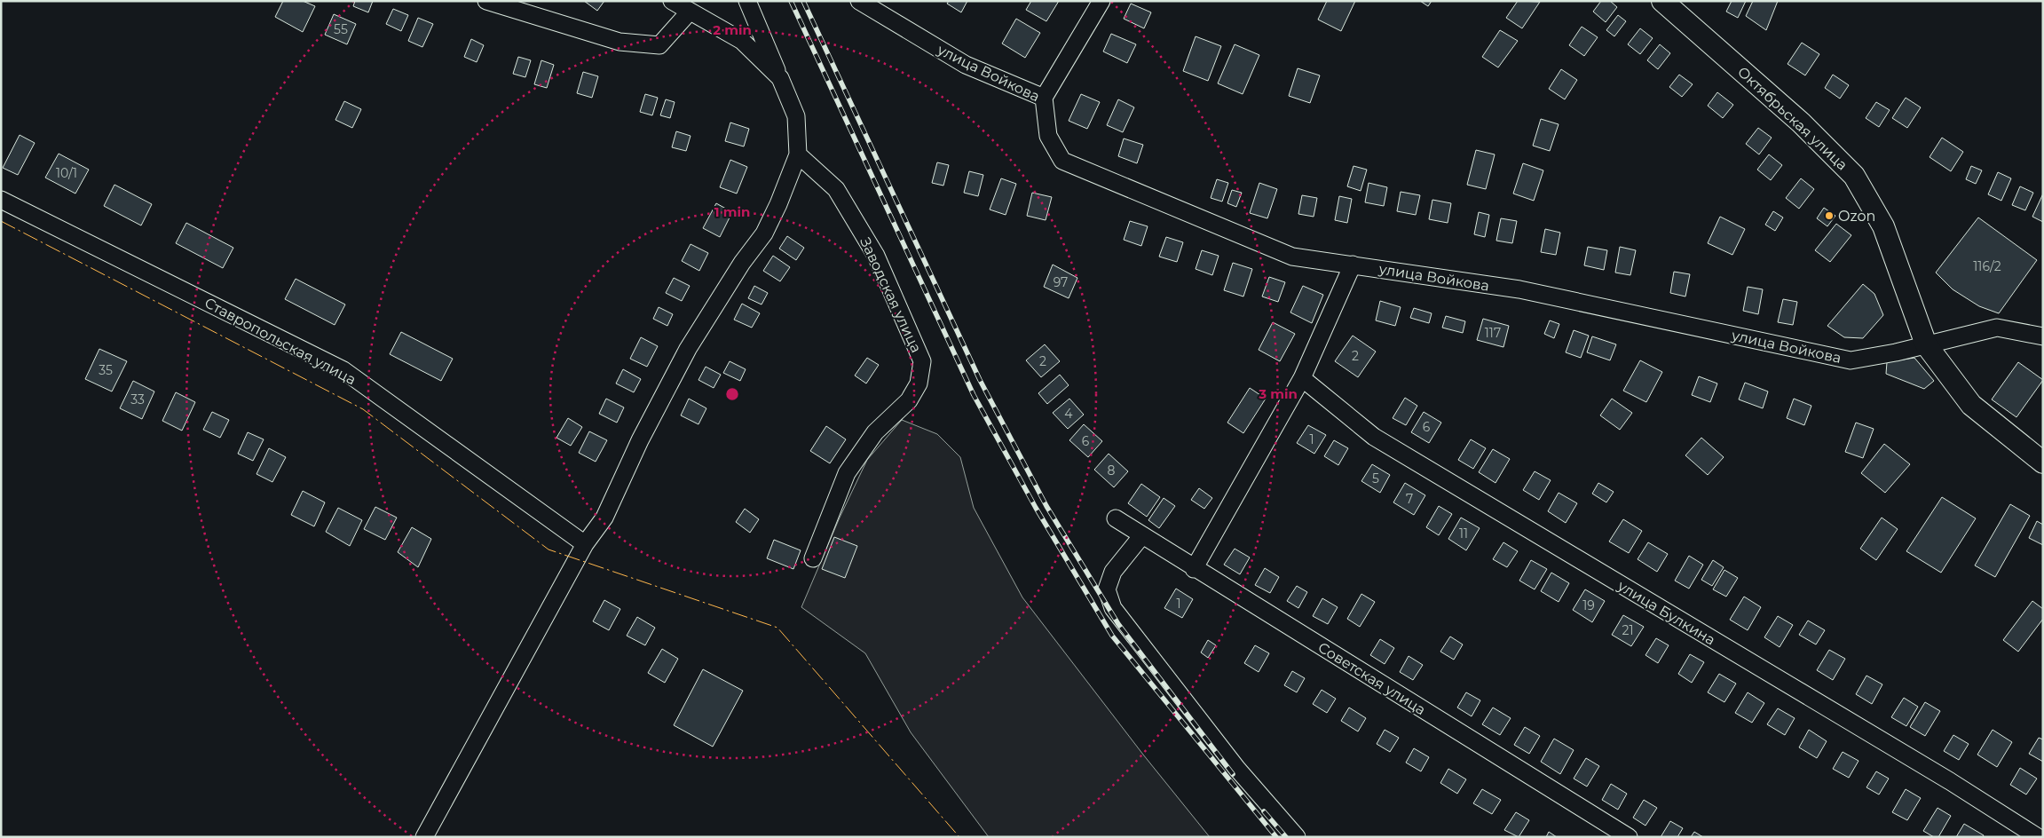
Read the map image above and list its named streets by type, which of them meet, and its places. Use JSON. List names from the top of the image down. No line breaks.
{"streets":{"main road":["Октябрьская улица"],"street":["улица Войкова","Заводская улица","Ставропольская улица","улица Булкина","Советская улица"]},"crossings":[["улица Войкова","Октябрьская улица"]],"places":["Ozon"],"house_numbers":["55","10/1","116/2","97","117","2","2","35","33","4","6","1","6","8","5","7","11","1","19","21"],"rings":["2 min","1 min","3 min"]}
